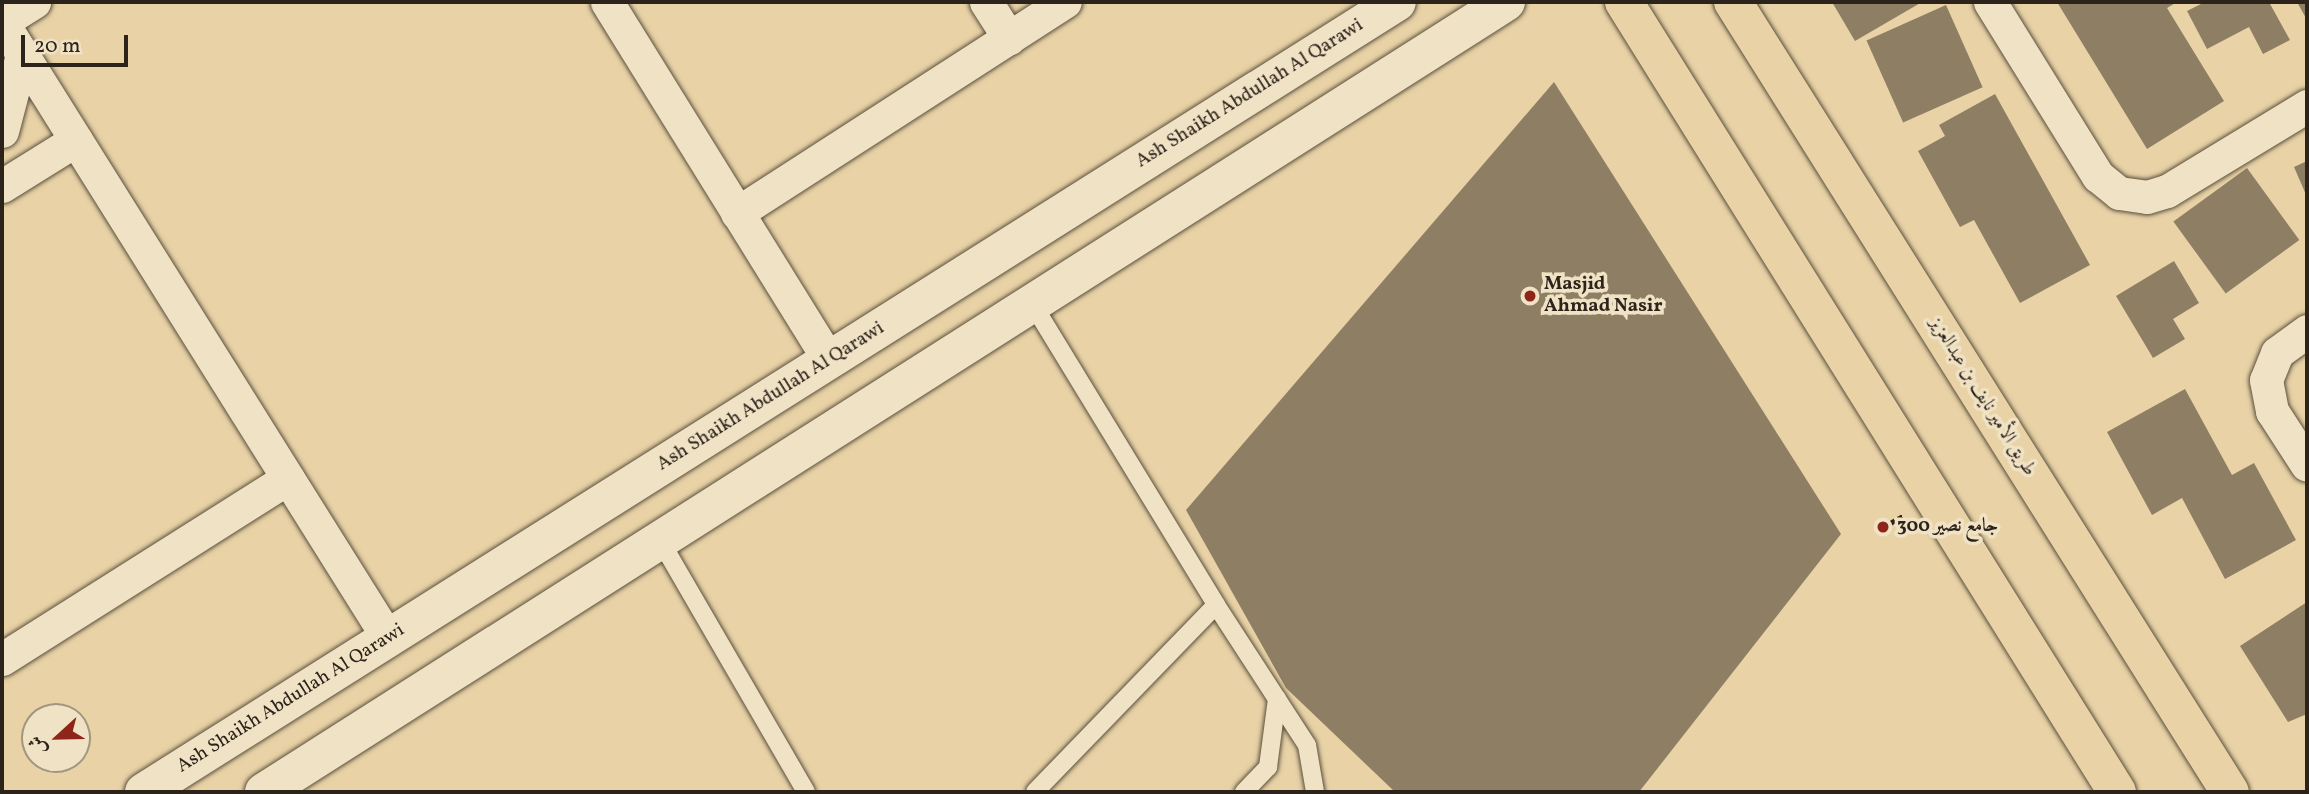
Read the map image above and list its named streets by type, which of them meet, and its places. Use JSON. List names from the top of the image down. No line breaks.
{"streets":{"main road":["طريق الأمير نايف بن عبدالعزيز"],"street":["Ash Shaikh Abdullah Al Qarawi"]},"places":["Masjid Ahmad Nasir","جامع نصير 300"],"scale_bar":"20 m","north":"left"}
